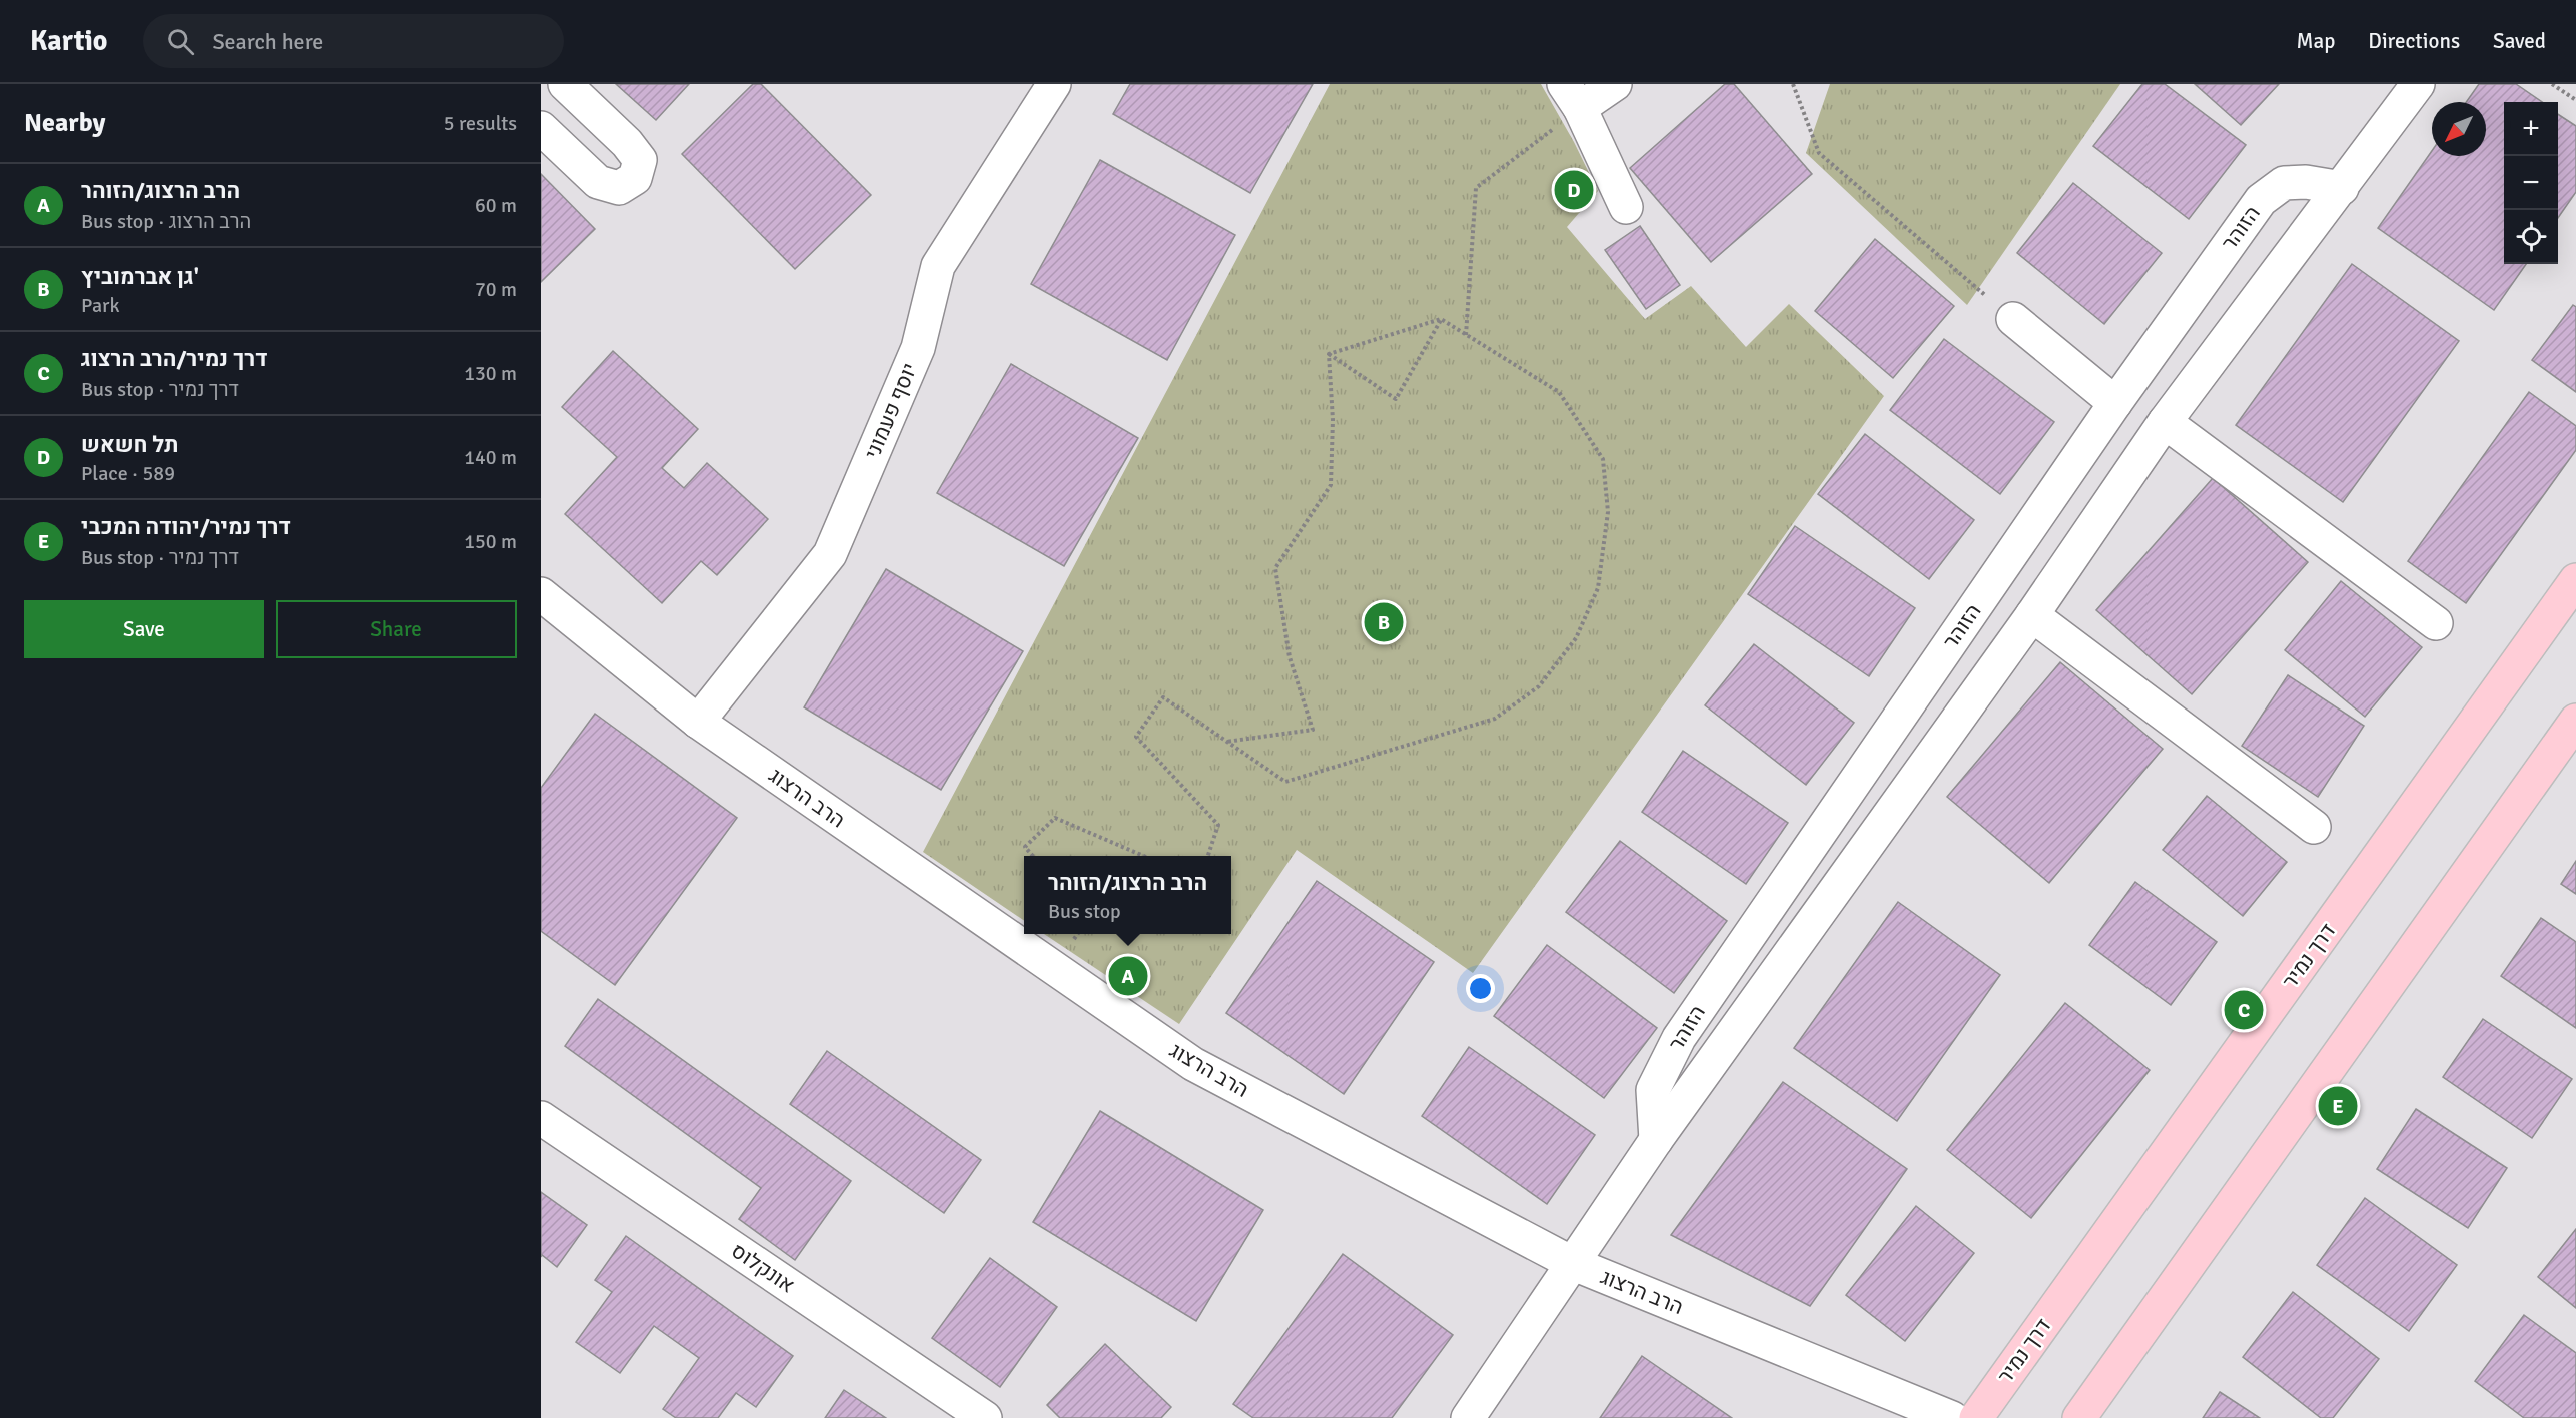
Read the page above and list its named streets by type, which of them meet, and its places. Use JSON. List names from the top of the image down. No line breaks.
{"streets":{"main road":["דרך נמיר"],"street":["הזוהר","יוסף פעמוני","הרב הרצוג","אונקלוס"]},"crossings":[["הזוהר","הרב הרצוג"],["יוסף פעמוני","הרב הרצוג"]],"north":"bottom left","page":{"header":"Kartio","search":"Search here","nav":["Map","Directions","Saved"],"heading":["Nearby","5 results"],"map_buttons":["+","−"],"list":[{"mark":"A","name":"הרב הרצוג/הזוהר","note":"Bus stop · הרב הרצוג","value":"60 m"},{"mark":"B","name":"גן אברמוביץ'","note":"Park","value":"70 m"},{"mark":"C","name":"דרך נמיר/הרב הרצוג","note":"Bus stop · דרך נמיר","value":"130 m"},{"mark":"D","name":"תל חשאש","note":"Place · 589","value":"140 m"},{"mark":"E","name":"דרך נמיר/יהודה המכבי","note":"Bus stop · דרך נמיר","value":"150 m"}],"pins":["D","B","A","C","E"],"buttons":["Save","Share"],"popup":["הרב הרצוג/הזוהר","Bus stop"]}}
